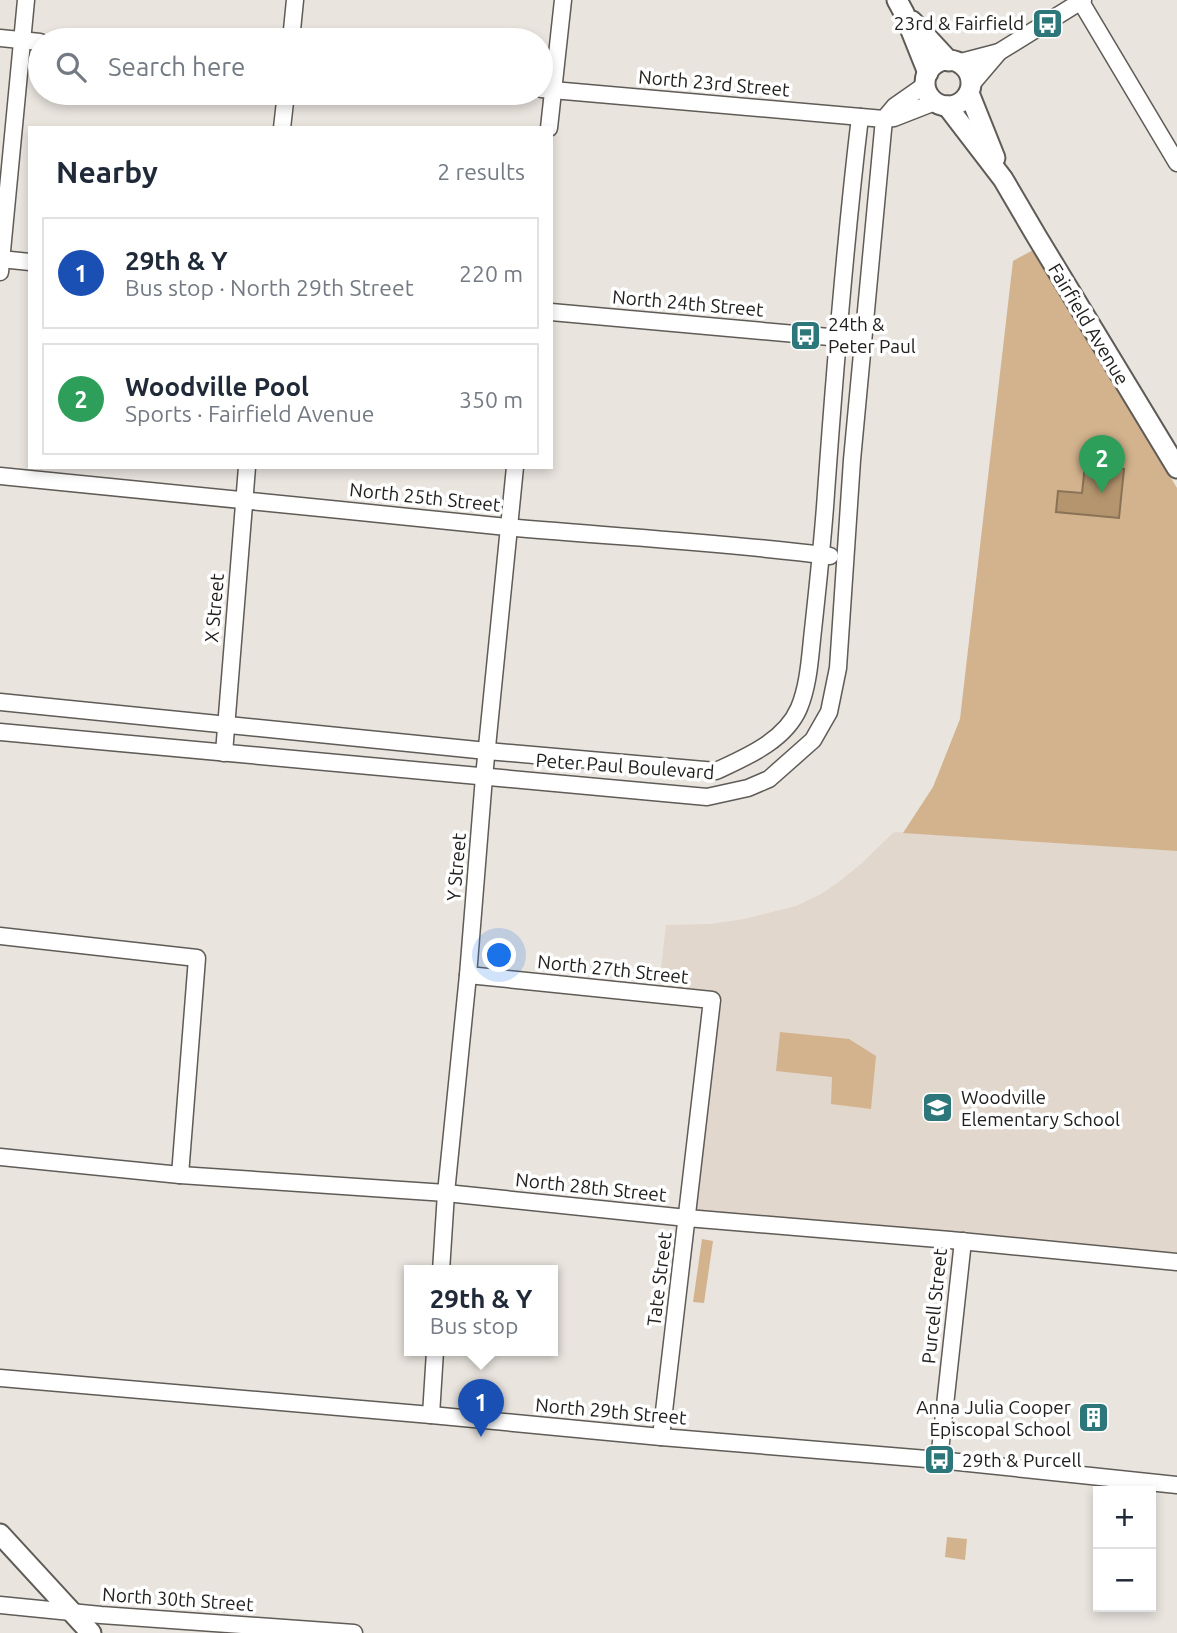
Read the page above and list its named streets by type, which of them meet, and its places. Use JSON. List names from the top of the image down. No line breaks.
{"streets":{"main road":["Fairfield Avenue"],"street":["North 23rd Street","North 24th Street","North 25th Street","X Street","Peter Paul Boulevard","Y Street","North 27th Street","North 28th Street","Tate Street","Purcell Street","North 29th Street","North 30th Street"]},"crossings":[["North 23rd Street","Peter Paul Boulevard"],["North 24th Street","Peter Paul Boulevard"],["North 25th Street","X Street"],["North 25th Street","Peter Paul Boulevard"],["North 25th Street","Y Street"],["X Street","Peter Paul Boulevard"],["Peter Paul Boulevard","Y Street"],["Y Street","North 27th Street"],["Y Street","North 28th Street"],["North 27th Street","Tate Street"],["North 28th Street","Tate Street"],["North 28th Street","Purcell Street"],["Tate Street","North 29th Street"],["Purcell Street","North 29th Street"]],"places":{"bus stop":["23rd & Fairfield","24th & Peter Paul","29th & Purcell"],"school or university":["Woodville Elementary School"],"building":["Anna Julia Cooper Episcopal School"]},"page":{"search":"Search here","heading":["Nearby","2 results"],"list":[{"mark":"1","name":"29th & Y","note":"Bus stop · North 29th Street","value":"220 m"},{"mark":"2","name":"Woodville Pool","note":"Sports · Fairfield Avenue","value":"350 m"}],"pins":["2","1"],"popup":["29th & Y","Bus stop"],"map_buttons":["+","−"]}}
